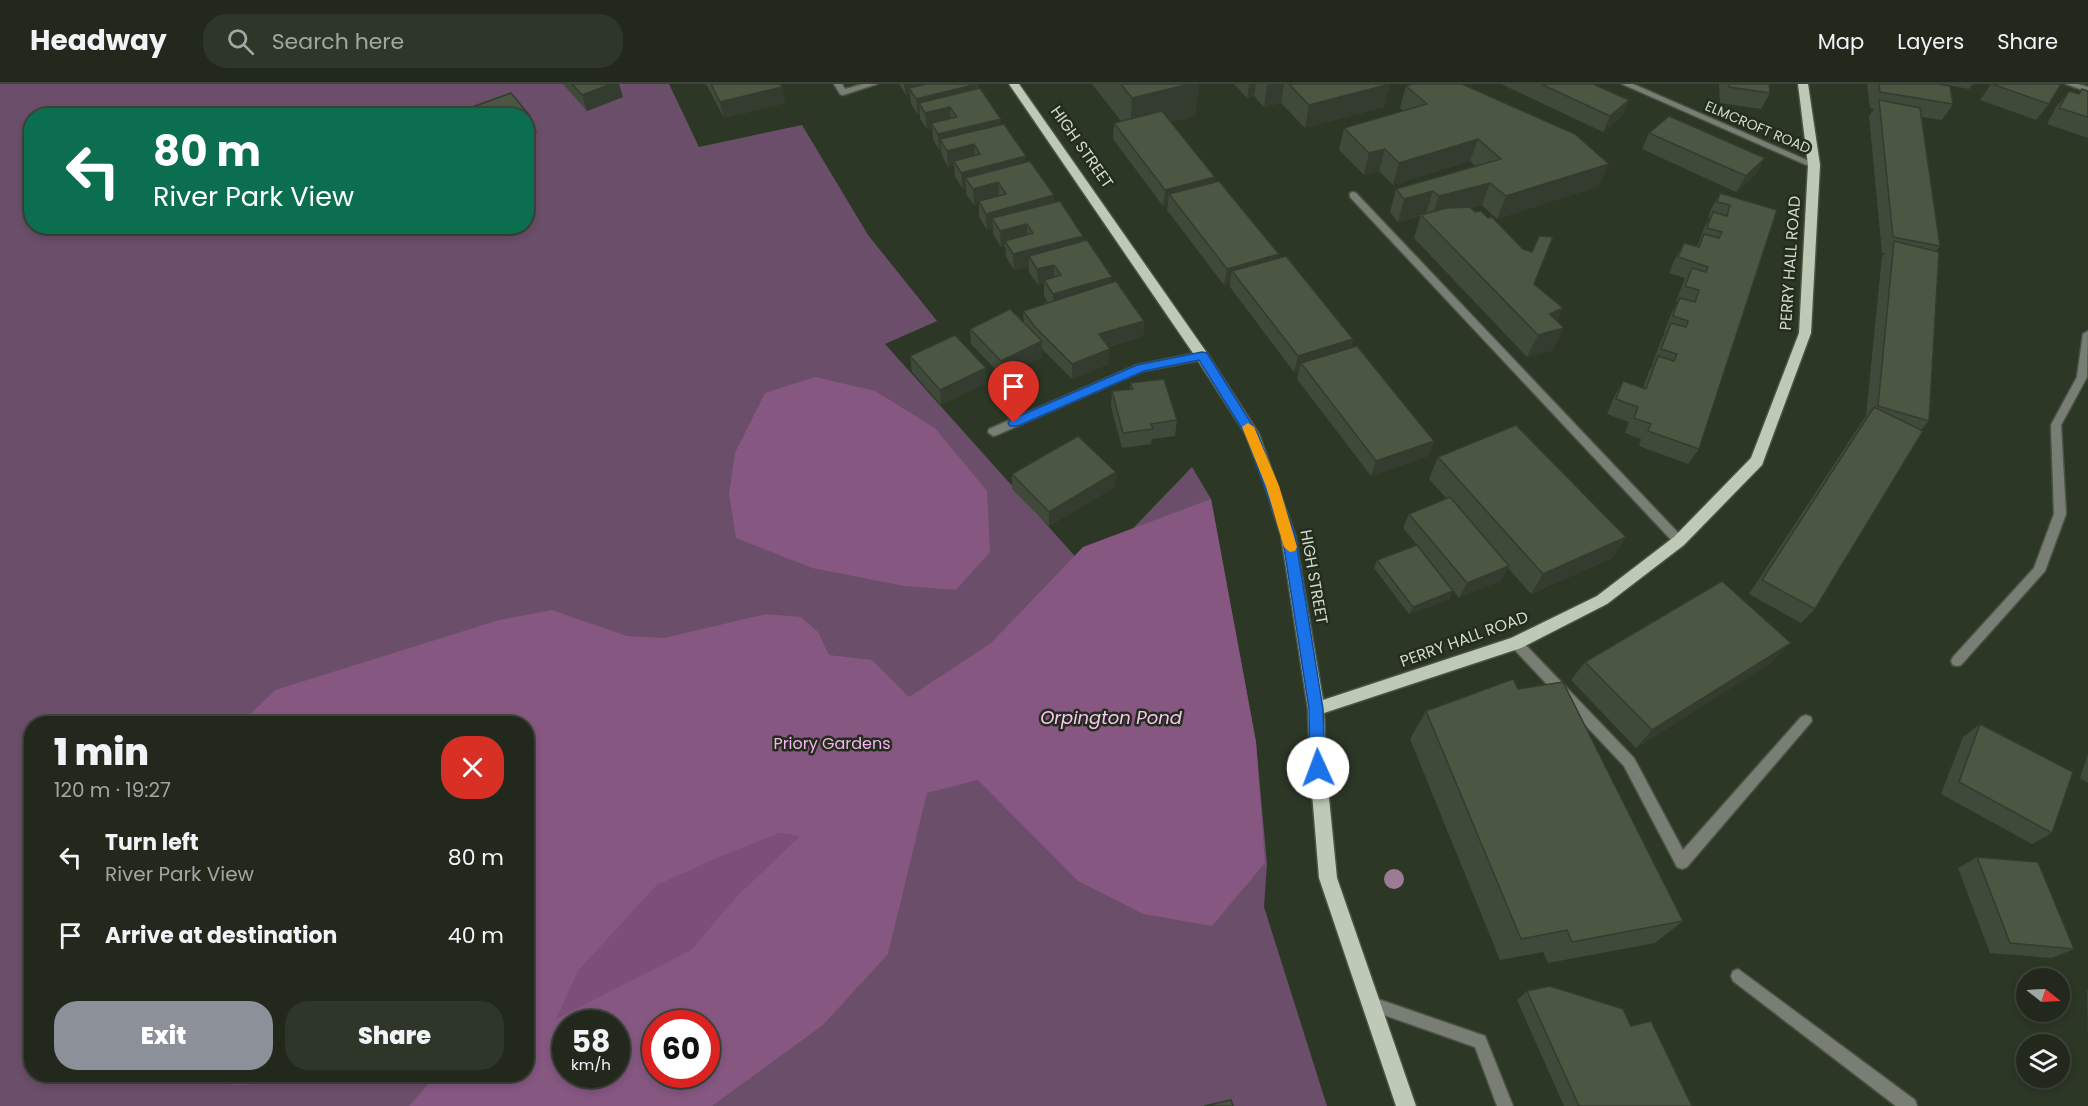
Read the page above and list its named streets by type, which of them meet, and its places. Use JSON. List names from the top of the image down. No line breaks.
{"streets":{"main road":["HIGH STREET","PERRY HALL ROAD"],"street":["ELMCROFT ROAD"]},"crossings":[["ELMCROFT ROAD","PERRY HALL ROAD"],["HIGH STREET","PERRY HALL ROAD"]],"water":["Orpington Pond"],"parks":["Priory Gardens"],"north":"right","page":{"header":"Headway","search":"Search here","nav":["Map","Layers","Share"],"turn":["80 m","River Park View"],"heading":["1 min","120 m · 19:27"],"list":[{"name":"Turn left","note":"River Park View","value":"80 m"},{"name":"Arrive at destination","value":"40 m"}],"buttons":["Exit","Share"],"speed":"58 km/h","limit":"60"}}
